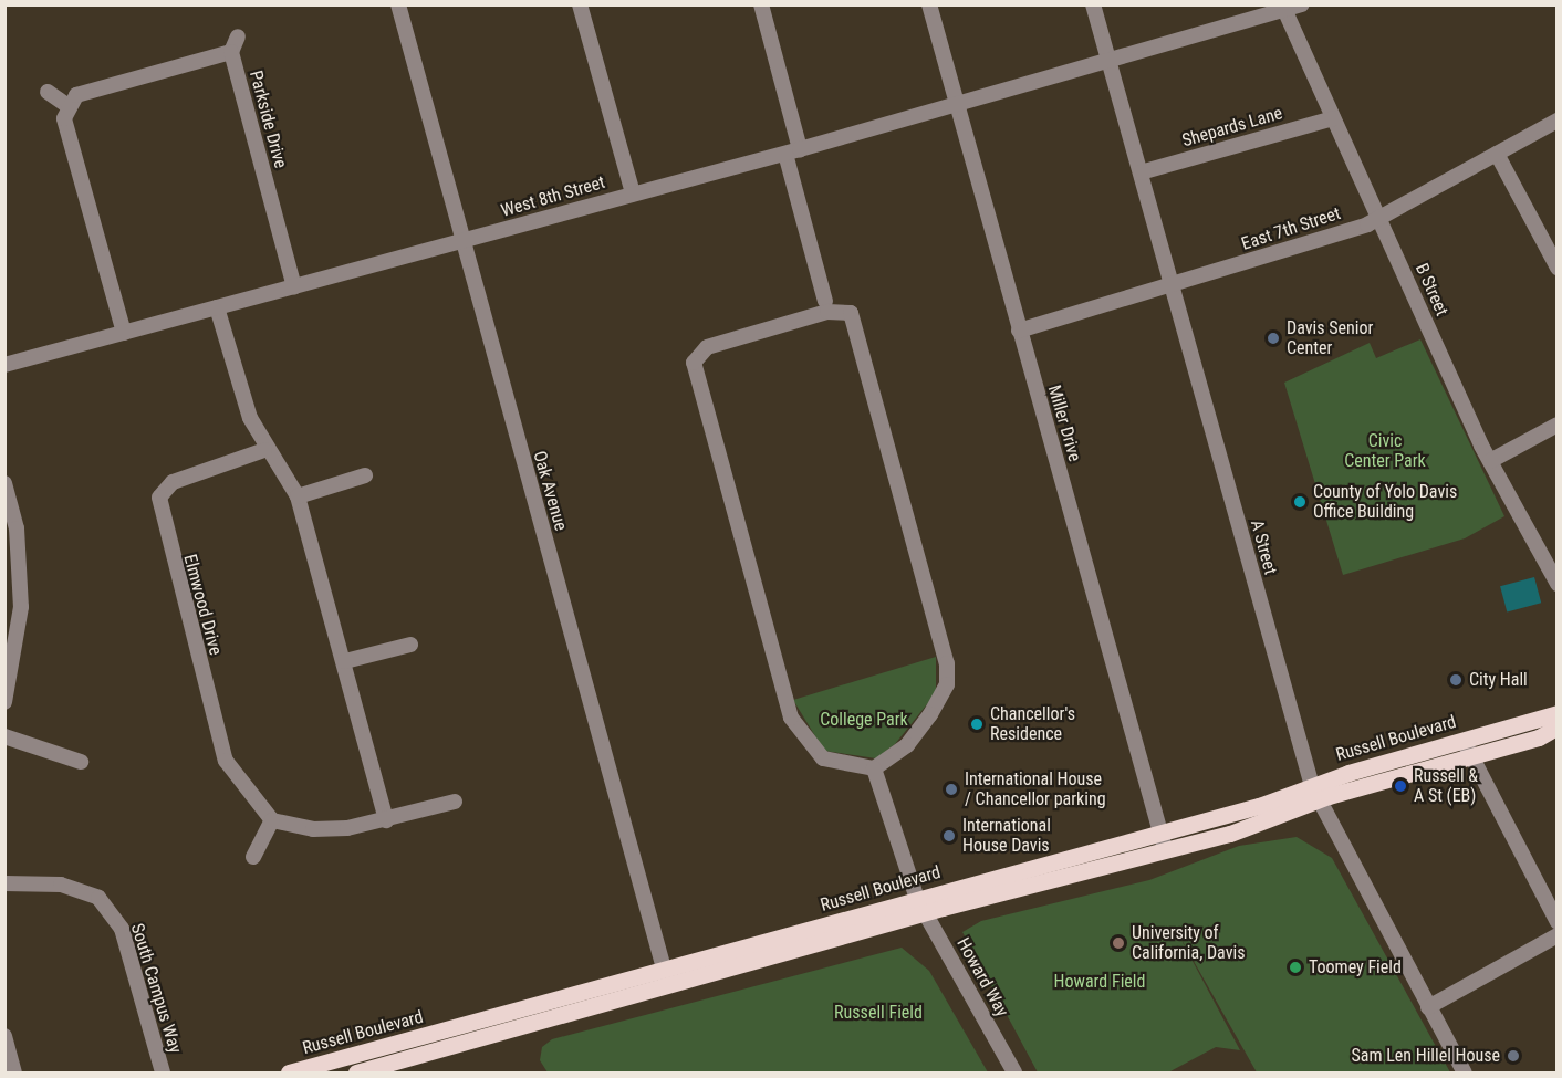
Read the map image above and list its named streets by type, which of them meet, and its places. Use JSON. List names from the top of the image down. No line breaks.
{"streets":{"main road":["Russell Boulevard"],"street":["Parkside Drive","Shepards Lane","West 8th Street","East 7th Street","B Street","Miller Drive","Oak Avenue","A Street","Elmwood Drive","Howard Way","South Campus Way"]},"crossings":[["Parkside Drive","West 8th Street"],["Shepards Lane","B Street"],["Shepards Lane","A Street"],["West 8th Street","B Street"],["West 8th Street","Miller Drive"],["West 8th Street","Oak Avenue"],["West 8th Street","A Street"],["East 7th Street","B Street"],["East 7th Street","Miller Drive"],["East 7th Street","A Street"],["Miller Drive","Russell Boulevard"],["Oak Avenue","Russell Boulevard"],["A Street","Russell Boulevard"],["Russell Boulevard","Howard Way"]],"parks":["Civic Center Park","College Park","Howard Field","Russell Field"],"places":["Davis Senior Center","County of Yolo Davis Office Building","City Hall","Chancellor's Residence","Russell & A St (EB)","International House / Chancellor parking","International House Davis","University of California, Davis","Toomey Field","Sam Len Hillel House"]}
